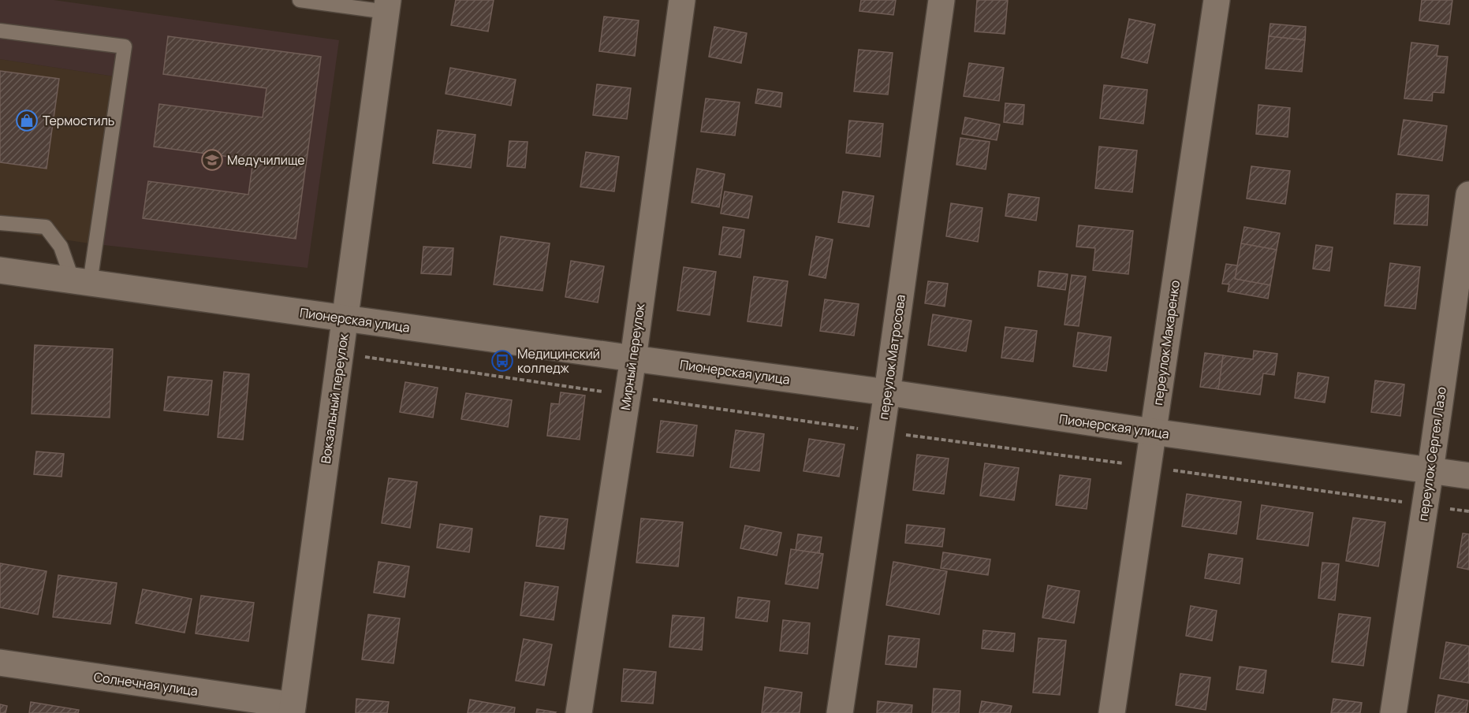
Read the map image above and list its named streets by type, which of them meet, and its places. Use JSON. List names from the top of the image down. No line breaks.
{"streets":{"street":["Пионерская улица","переулок Макаренко","Мирный переулок","переулок Матросова","Вокзальный переулок","переулок Сергея Лазо","Солнечная улица"]},"crossings":[["Пионерская улица","переулок Макаренко"],["Пионерская улица","Мирный переулок"],["Пионерская улица","переулок Матросова"],["Пионерская улица","Вокзальный переулок"],["Пионерская улица","переулок Сергея Лазо"],["Вокзальный переулок","Солнечная улица"]],"places":{"shop":["Термостиль"],"school or university":["Медучилище"],"bus stop":["Медицинский колледж"]}}
